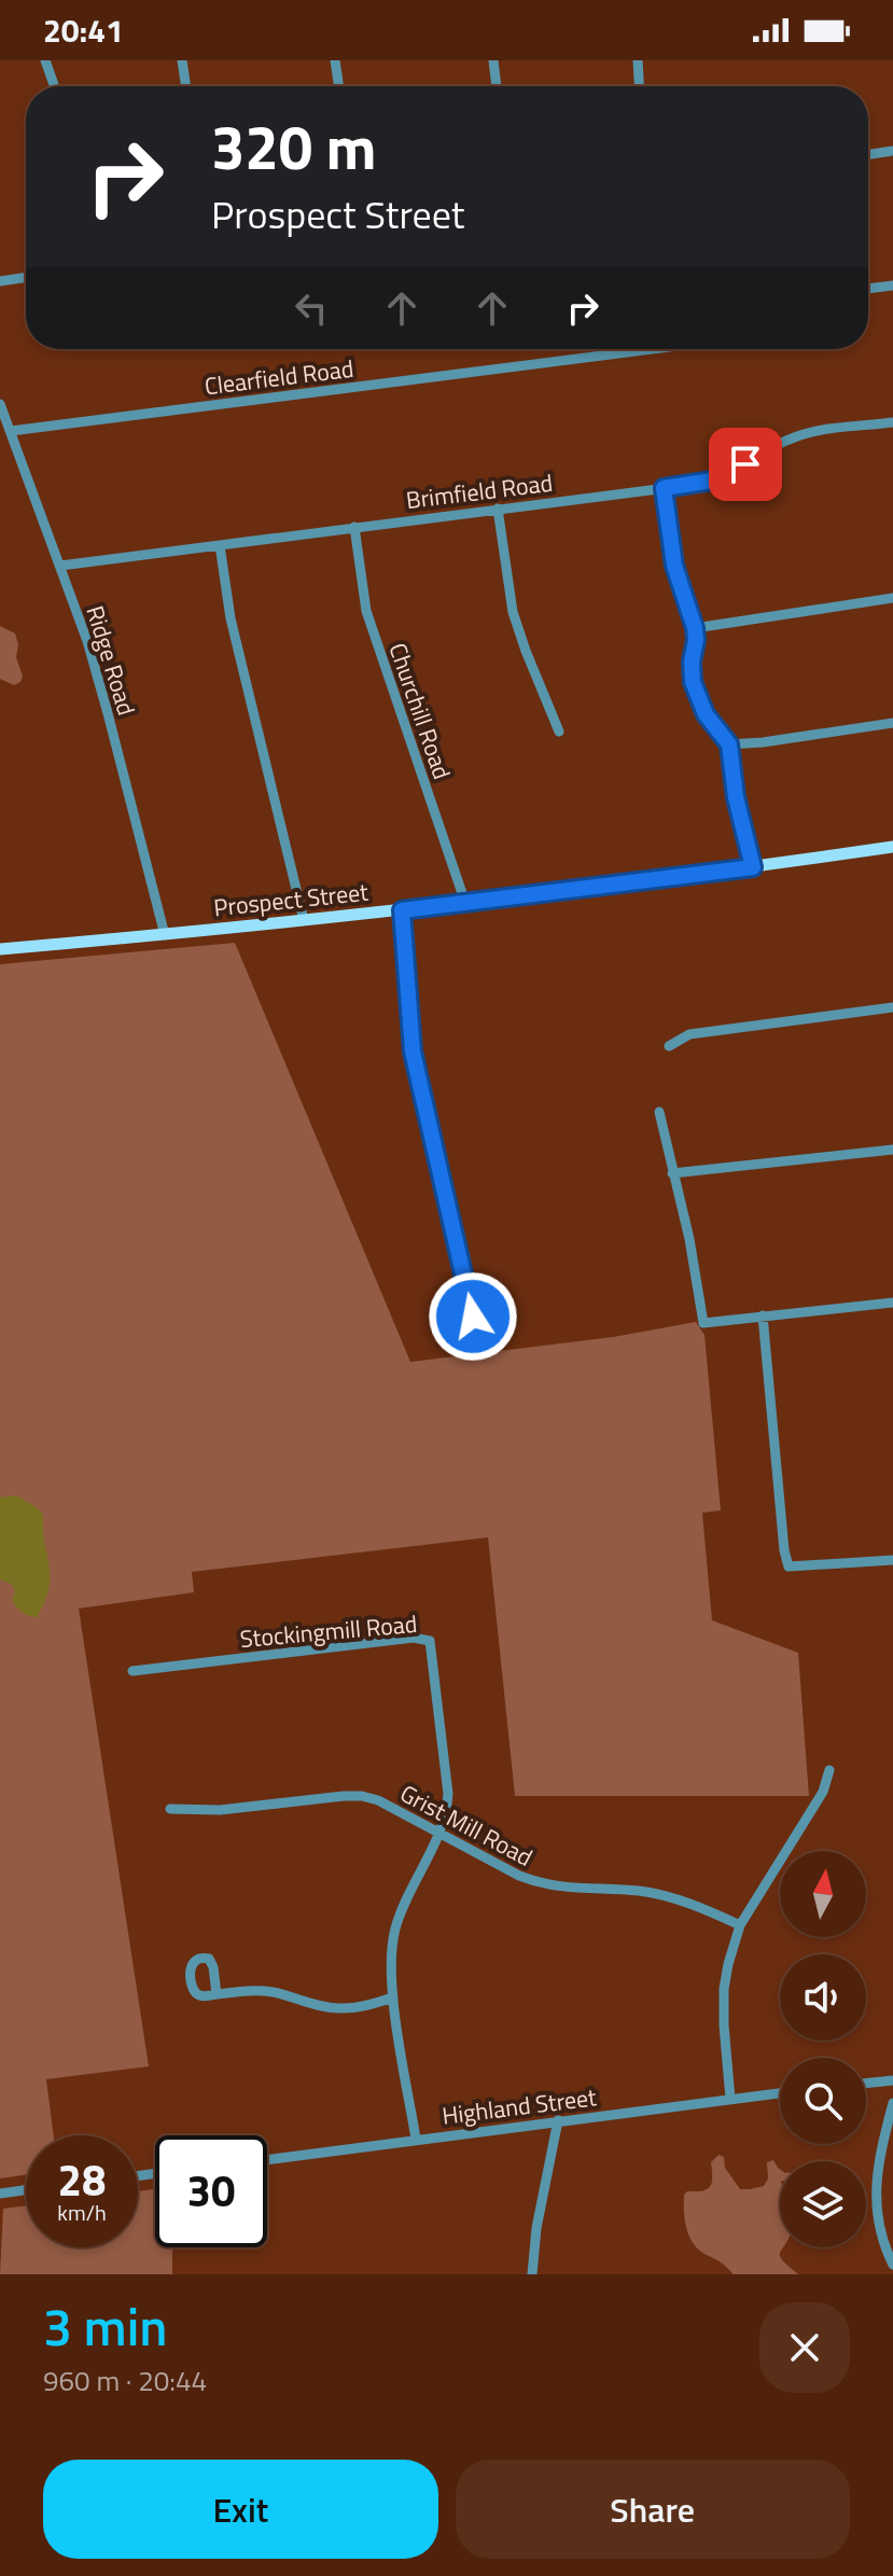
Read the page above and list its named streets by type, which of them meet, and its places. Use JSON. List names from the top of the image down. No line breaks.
{"streets":{"main road":["Prospect Street"],"street":["Clearfield Road","Brimfield Road","Ridge Road","Churchill Road","Stockingmill Road","Grist Mill Road","Highland Street"]},"crossings":[["Clearfield Road","Ridge Road"],["Brimfield Road","Ridge Road"],["Brimfield Road","Churchill Road"],["Ridge Road","Prospect Street"],["Churchill Road","Prospect Street"],["Stockingmill Road","Grist Mill Road"],["Stockingmill Road","Highland Street"]],"north":"top","page":{"status":"20:41","turn":["320 m","Prospect Street"],"speed":"28 km/h","limit":"30","heading":["3 min","960 m · 20:44"],"buttons":["Exit","Share"]}}
